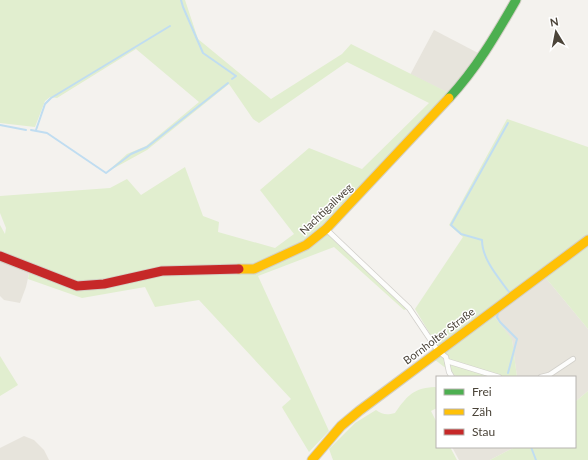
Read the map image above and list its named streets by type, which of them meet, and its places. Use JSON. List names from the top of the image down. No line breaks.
{"streets":{"street":["Nachtigallweg","Bornholter Straße"]},"legend":["Frei","Zäh","Stau"],"north":"top"}
